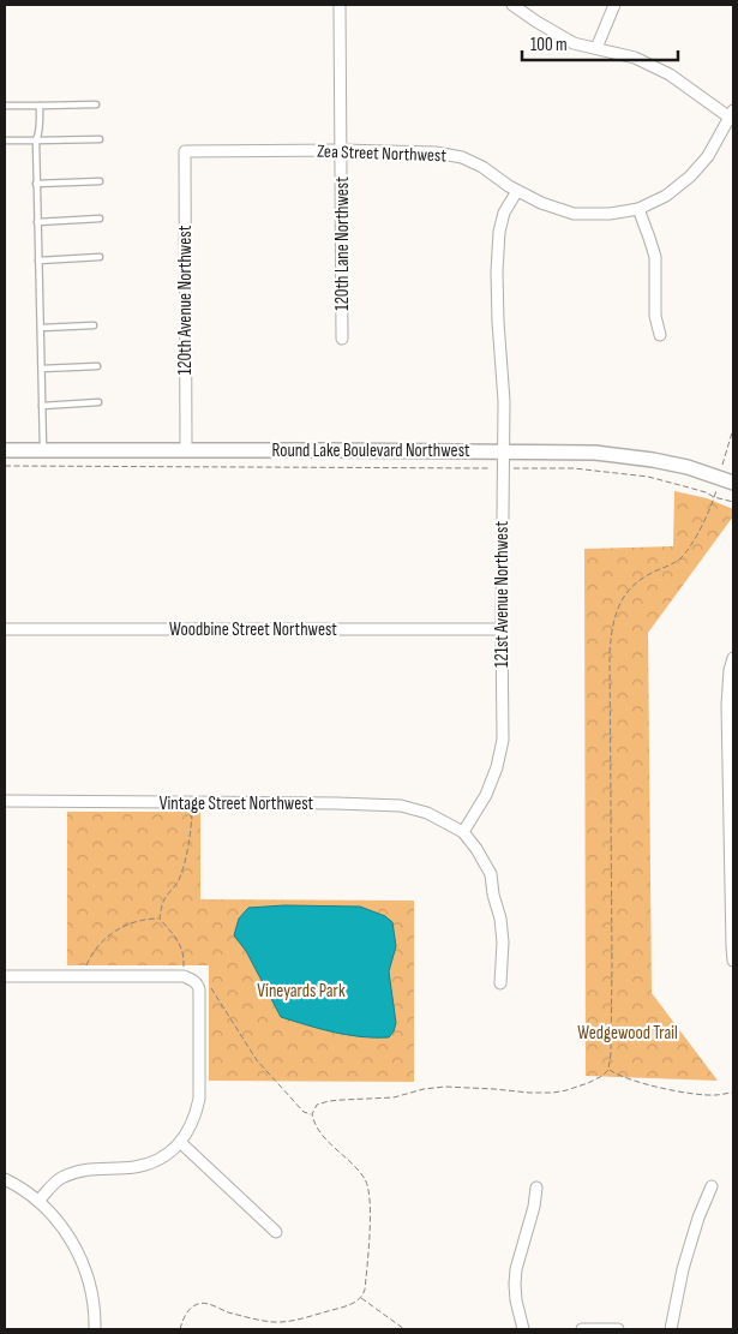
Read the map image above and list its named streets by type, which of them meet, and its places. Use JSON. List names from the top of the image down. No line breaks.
{"streets":{"main road":["Round Lake Boulevard Northwest"],"street":["Zea Street Northwest","120th Lane Northwest","120th Avenue Northwest","121st Avenue Northwest","Woodbine Street Northwest","Vintage Street Northwest"]},"crossings":[["Zea Street Northwest","120th Lane Northwest"],["Zea Street Northwest","120th Avenue Northwest"],["Zea Street Northwest","121st Avenue Northwest"],["120th Avenue Northwest","Round Lake Boulevard Northwest"],["Round Lake Boulevard Northwest","121st Avenue Northwest"],["121st Avenue Northwest","Woodbine Street Northwest"],["121st Avenue Northwest","Vintage Street Northwest"]],"parks":["Vineyards Park","Wedgewood Trail"],"scale_bar":"100 m"}
